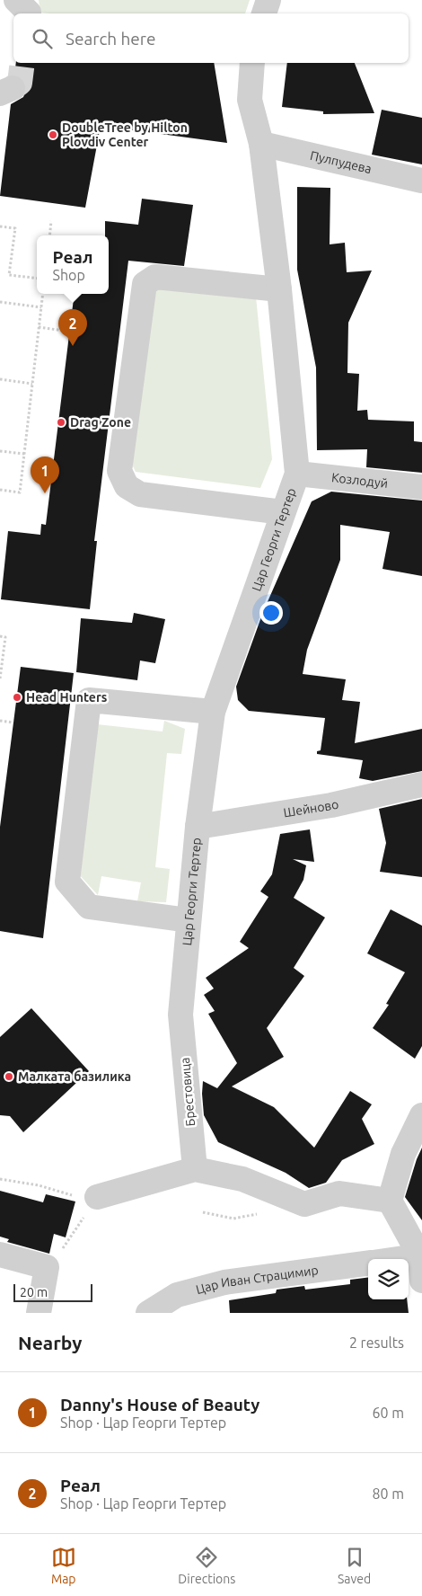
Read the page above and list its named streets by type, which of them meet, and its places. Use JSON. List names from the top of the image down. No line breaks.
{"streets":{"street":["Пулпудева","Козлодуй","Цар Георги Тертер","Шейново","Брестовица","Цар Иван Страцимир"]},"crossings":[["Пулпудева","Цар Георги Тертер"],["Козлодуй","Цар Георги Тертер"],["Цар Георги Тертер","Шейново"],["Цар Георги Тертер","Брестовица"]],"places":["DoubleTree by Hilton Plovdiv Center","Drag Zone","Head Hunters","Малката базилика"],"scale_bar":"20 m","page":{"search":"Search here","popup":["Реал","Shop"],"pins":["2","1"],"scale":"20 m","heading":["Nearby","2 results"],"list":[{"mark":"1","name":"Danny's House of Beauty","note":"Shop · Цар Георги Тертер","value":"60 m"},{"mark":"2","name":"Реал","note":"Shop · Цар Георги Тертер","value":"80 m"}],"nav":["Map","Directions","Saved"]}}
